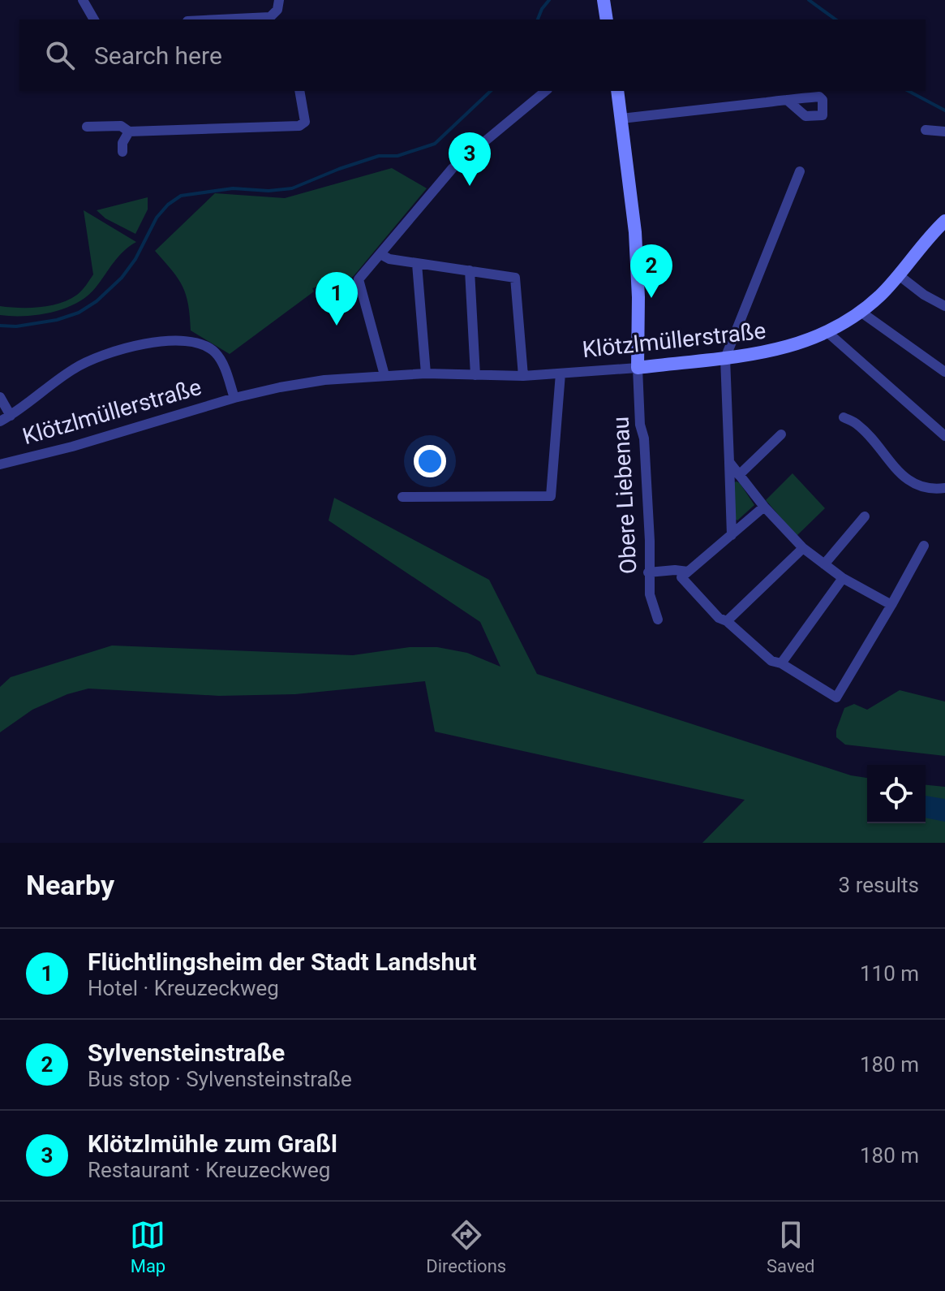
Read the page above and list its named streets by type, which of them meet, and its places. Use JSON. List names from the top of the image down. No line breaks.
{"streets":{"street":["Klötzlmüllerstraße","Obere Liebenau"]},"crossings":[["Klötzlmüllerstraße","Obere Liebenau"]],"page":{"search":"Search here","pins":["3","2","1"],"heading":["Nearby","3 results"],"list":[{"mark":"1","name":"Flüchtlingsheim der Stadt Landshut","note":"Hotel · Kreuzeckweg","value":"110 m"},{"mark":"2","name":"Sylvensteinstraße","note":"Bus stop · Sylvensteinstraße","value":"180 m"},{"mark":"3","name":"Klötzlmühle zum Graßl","note":"Restaurant · Kreuzeckweg","value":"180 m"}],"nav":["Map","Directions","Saved"]}}
